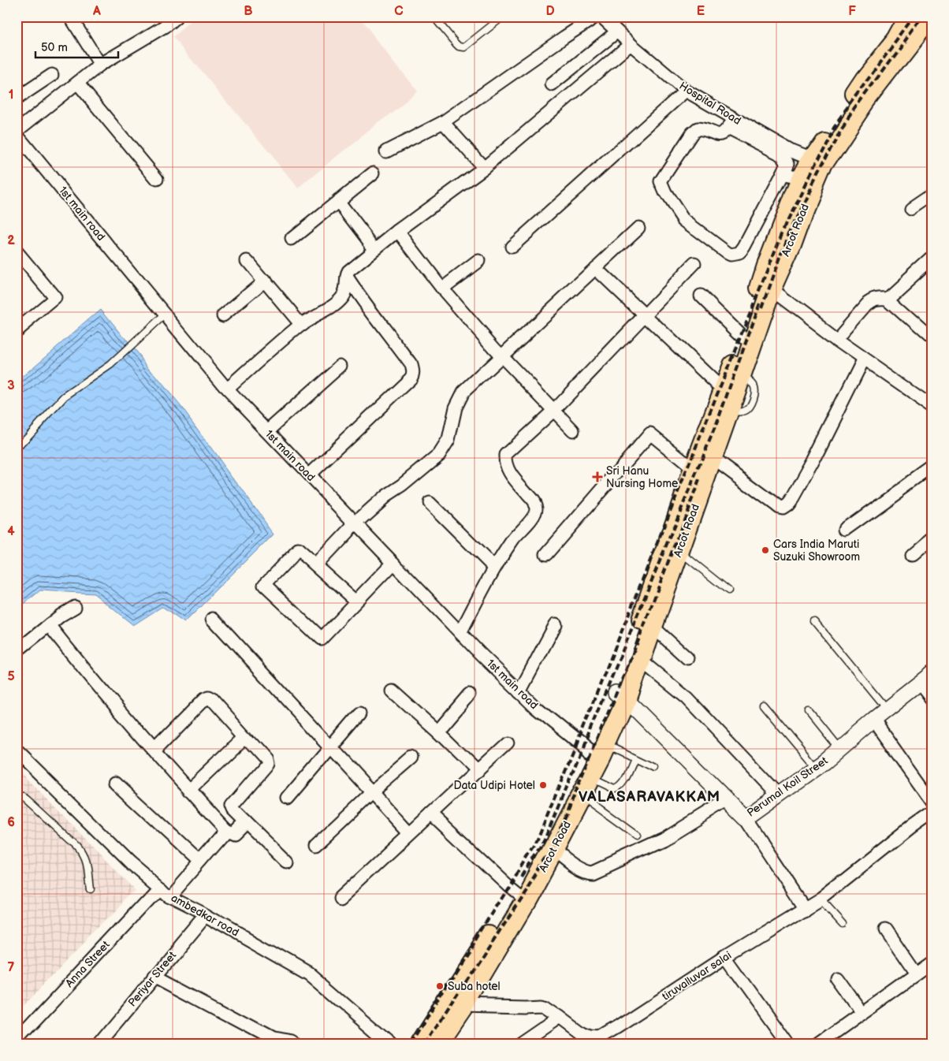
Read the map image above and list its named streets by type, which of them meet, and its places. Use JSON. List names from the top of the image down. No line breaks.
{"streets":{"main road":["Arcot Road"],"street":["Hospital Road","1st main road","Perumal Koil Street","ambedkar road","Anna Street","tiruvalluvar salai","Periyar Street"]},"crossings":[["Hospital Road","Arcot Road"],["1st main road","Arcot Road"],["Arcot Road","Perumal Koil Street"],["Arcot Road","tiruvalluvar salai"],["ambedkar road","Anna Street"],["ambedkar road","Periyar Street"]],"districts":["VALASARAVAKKAM"],"places":{"health":["Sri Hanu Nursing Home"],"other":["Cars India Maruti Suzuki Showroom","Data Udipi Hotel","Suba hotel"]},"scale_bar":"50 m","grid":{"columns":["A","B","C","D","E","F"],"rows":["1","2","3","4","5","6","7"]}}
